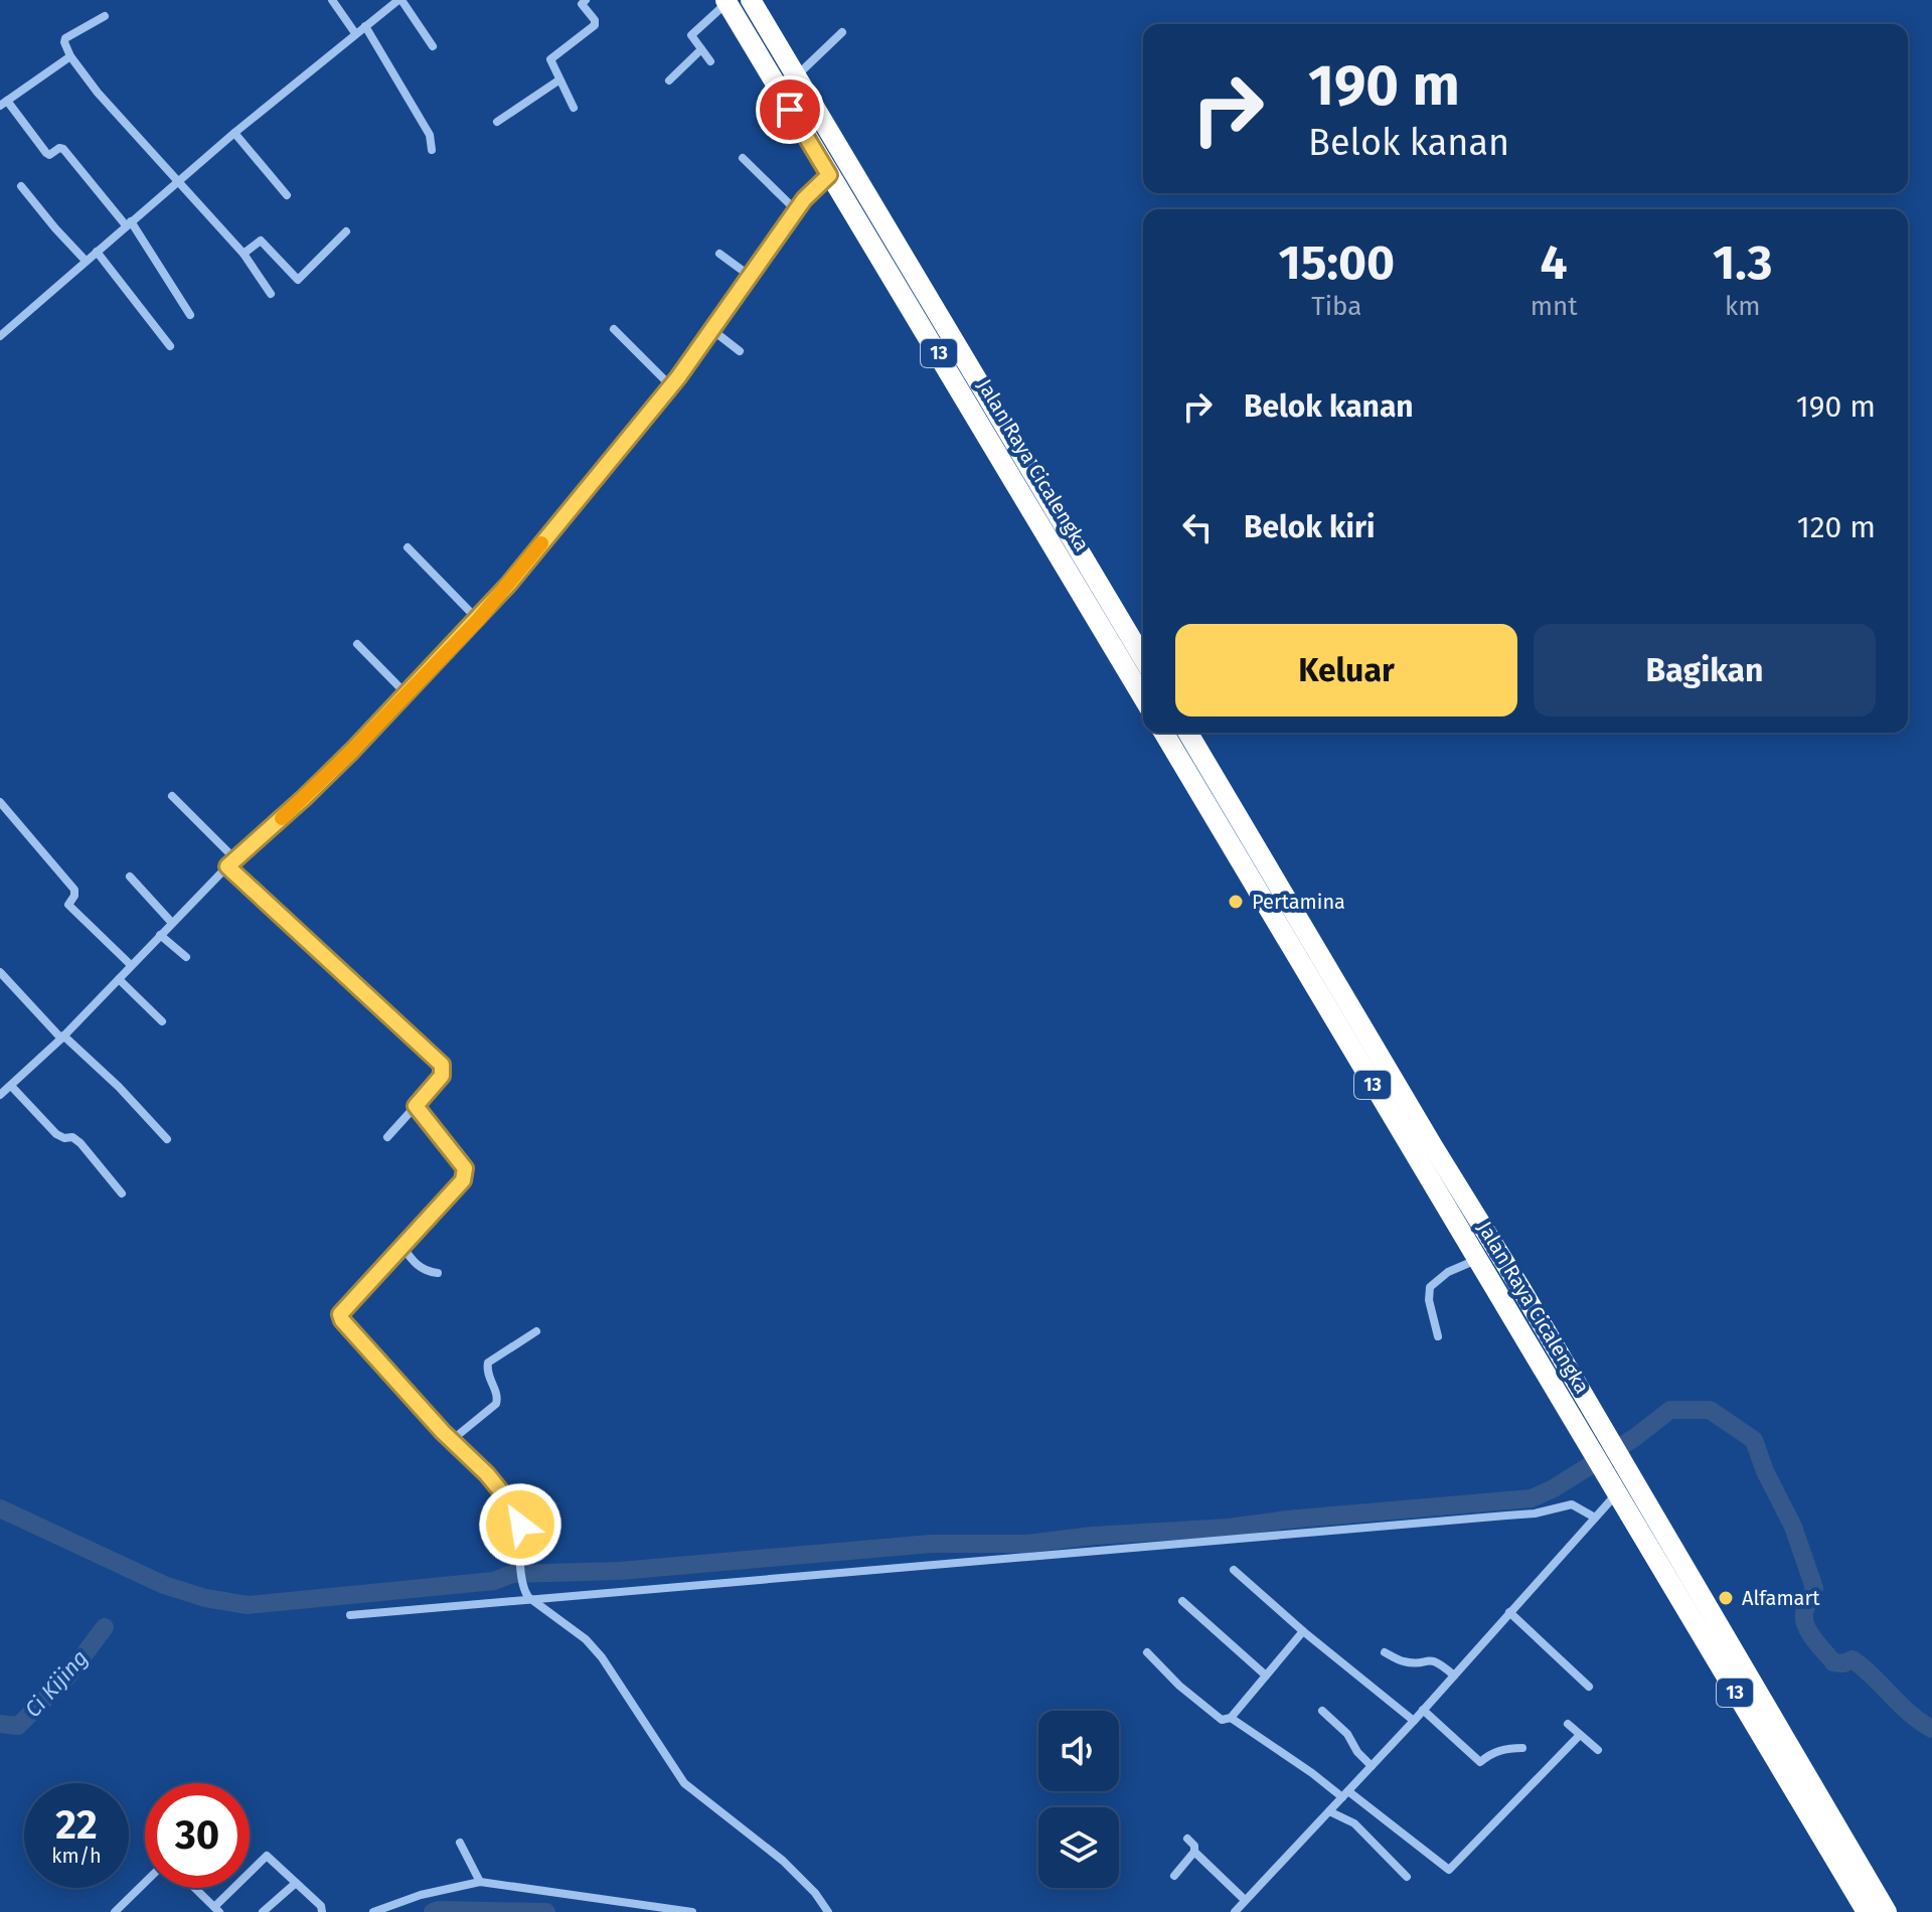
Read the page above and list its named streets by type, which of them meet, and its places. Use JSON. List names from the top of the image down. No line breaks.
{"streets":{"highway":["13","Jalan Raya Cicalengka"]},"water":["Ci Kijing"],"places":["Pertamina","Alfamart"],"page":{"turn":["190 m","Belok kanan"],"eta":["15:00","Tiba","4","mnt","1.3","km"],"list":[{"name":"Belok kanan","value":"190 m"},{"name":"Belok kiri","value":"120 m"}],"buttons":["Keluar","Bagikan"],"speed":"22 km/h","limit":"30"}}
